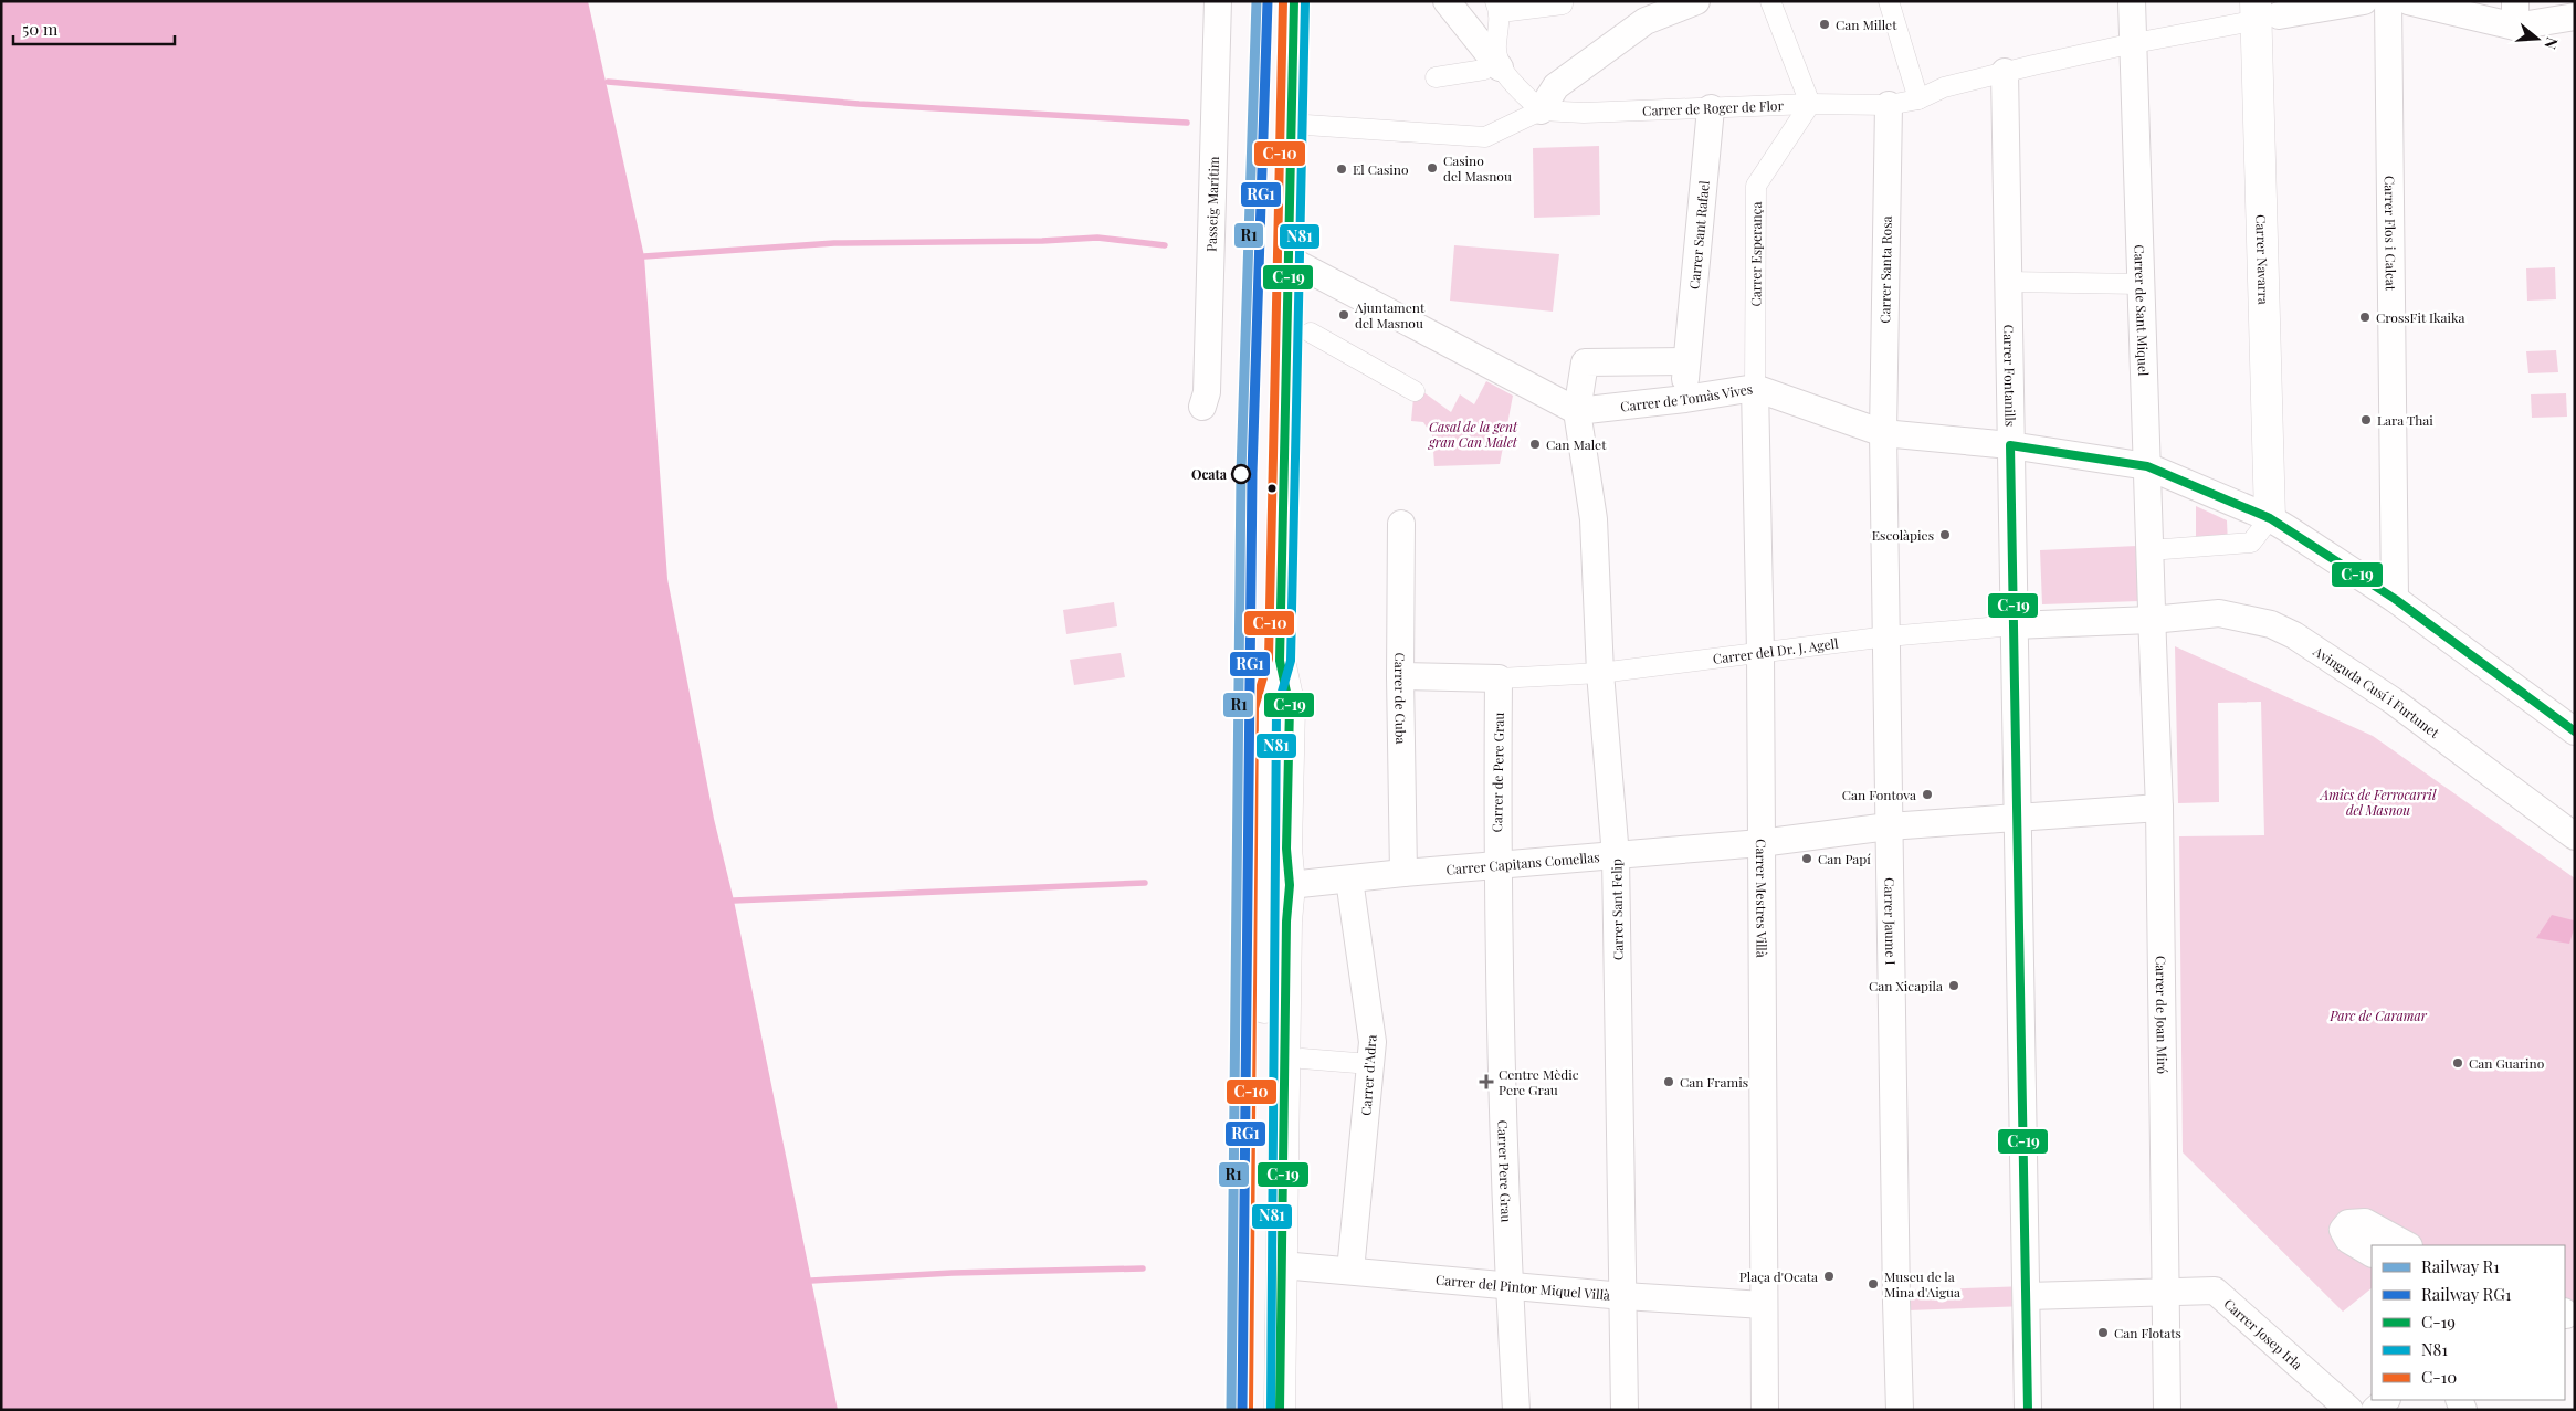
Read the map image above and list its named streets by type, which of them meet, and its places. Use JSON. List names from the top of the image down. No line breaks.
{"streets":{"main road":["Carrer Navarra"],"street":["Carrer de Roger de Flor","Passeig Marítim","Carrer Flos i Calcat","Carrer Sant Rafael","Carrer Esperança","Carrer Santa Rosa","Carrer de Sant Miquel","Carrer Fontanills","Carrer de Tomàs Vives","Carrer del Dr. J. Agell","Avinguda Cusí i Furtunet","Carrer de Cuba","Carrer de Pere Grau","Carrer Capitans Comellas","Carrer Mestres Villà","Carrer Sant Felip","Carrer Jaume I","Carrer de Joan Miró","Carrer d'Adra","Carrer Pere Grau","Carrer del Pintor Miquel Villà","Carrer Josep Irla"]},"crossings":[["Carrer de Roger de Flor","Carrer Sant Rafael"],["Carrer de Roger de Flor","Carrer Esperança"],["Carrer de Roger de Flor","Carrer Navarra"],["Carrer de Roger de Flor","Carrer Santa Rosa"],["Carrer de Roger de Flor","Carrer de Sant Miquel"],["Carrer de Roger de Flor","Carrer Fontanills"],["Carrer Flos i Calcat","Carrer de Tomàs Vives"],["Carrer Sant Rafael","Carrer de Tomàs Vives"],["Carrer Sant Rafael","Carrer Sant Felip"],["Carrer Esperança","Carrer de Tomàs Vives"],["Carrer Esperança","Carrer Mestres Villà"],["Carrer Navarra","Carrer de Tomàs Vives"],["Carrer Santa Rosa","Carrer de Tomàs Vives"],["Carrer Santa Rosa","Carrer Jaume I"],["Carrer de Sant Miquel","Carrer de Tomàs Vives"],["Carrer de Sant Miquel","Carrer del Dr. J. Agell"],["Carrer de Sant Miquel","Avinguda Cusí i Furtunet"],["Carrer de Sant Miquel","Carrer de Joan Miró"],["Carrer Fontanills","Carrer de Tomàs Vives"],["Carrer Fontanills","Carrer del Dr. J. Agell"],["Carrer Fontanills","Carrer Capitans Comellas"],["Carrer de Tomàs Vives","Carrer Mestres Villà"],["Carrer de Tomàs Vives","Carrer Sant Felip"],["Carrer de Tomàs Vives","Carrer Jaume I"],["Carrer del Dr. J. Agell","Avinguda Cusí i Furtunet"],["Carrer del Dr. J. Agell","Carrer de Cuba"],["Carrer del Dr. J. Agell","Carrer de Pere Grau"],["Carrer del Dr. J. Agell","Carrer Mestres Villà"],["Carrer del Dr. J. Agell","Carrer Sant Felip"],["Carrer del Dr. J. Agell","Carrer Jaume I"],["Carrer del Dr. J. Agell","Carrer de Joan Miró"],["Avinguda Cusí i Furtunet","Carrer de Joan Miró"],["Carrer de Cuba","Carrer Capitans Comellas"],["Carrer de Pere Grau","Carrer Capitans Comellas"],["Carrer de Pere Grau","Carrer Pere Grau"],["Carrer Capitans Comellas","Carrer Mestres Villà"],["Carrer Capitans Comellas","Carrer Sant Felip"],["Carrer Capitans Comellas","Carrer Jaume I"],["Carrer Capitans Comellas","Carrer de Joan Miró"],["Carrer Capitans Comellas","Carrer d'Adra"],["Carrer Capitans Comellas","Carrer Pere Grau"],["Carrer Mestres Villà","Carrer del Pintor Miquel Villà"],["Carrer Sant Felip","Carrer del Pintor Miquel Villà"],["Carrer de Joan Miró","Carrer Josep Irla"],["Carrer d'Adra","Carrer del Pintor Miquel Villà"],["Carrer Pere Grau","Carrer del Pintor Miquel Villà"]],"parks":["Casal de la gent gran Can Malet","Amics de Ferrocarril del Masnou","Parc de Caramar"],"places":{"other":["Can Millet","Casino del Masnou","El Casino","Ajuntament del Masnou","CrossFit Ikaika","Lara Thai","Can Malet","Ocata","Escolàpies","Can Fontova","Can Papí","Can Xicapila","Can Guarino","Can Framis","Plaça d'Ocata","Museu de la Mina d'Aigua","Can Flotats"],"health":["Centre Mèdic Pere Grau"]},"lines":["rail line R1","rail line RG1","transit line C-19","transit line N81","transit line C-10"],"legend":["Railway R1","Railway RG1","C-19","N81","C-10"],"scale_bar":"50 m","north":"right"}
